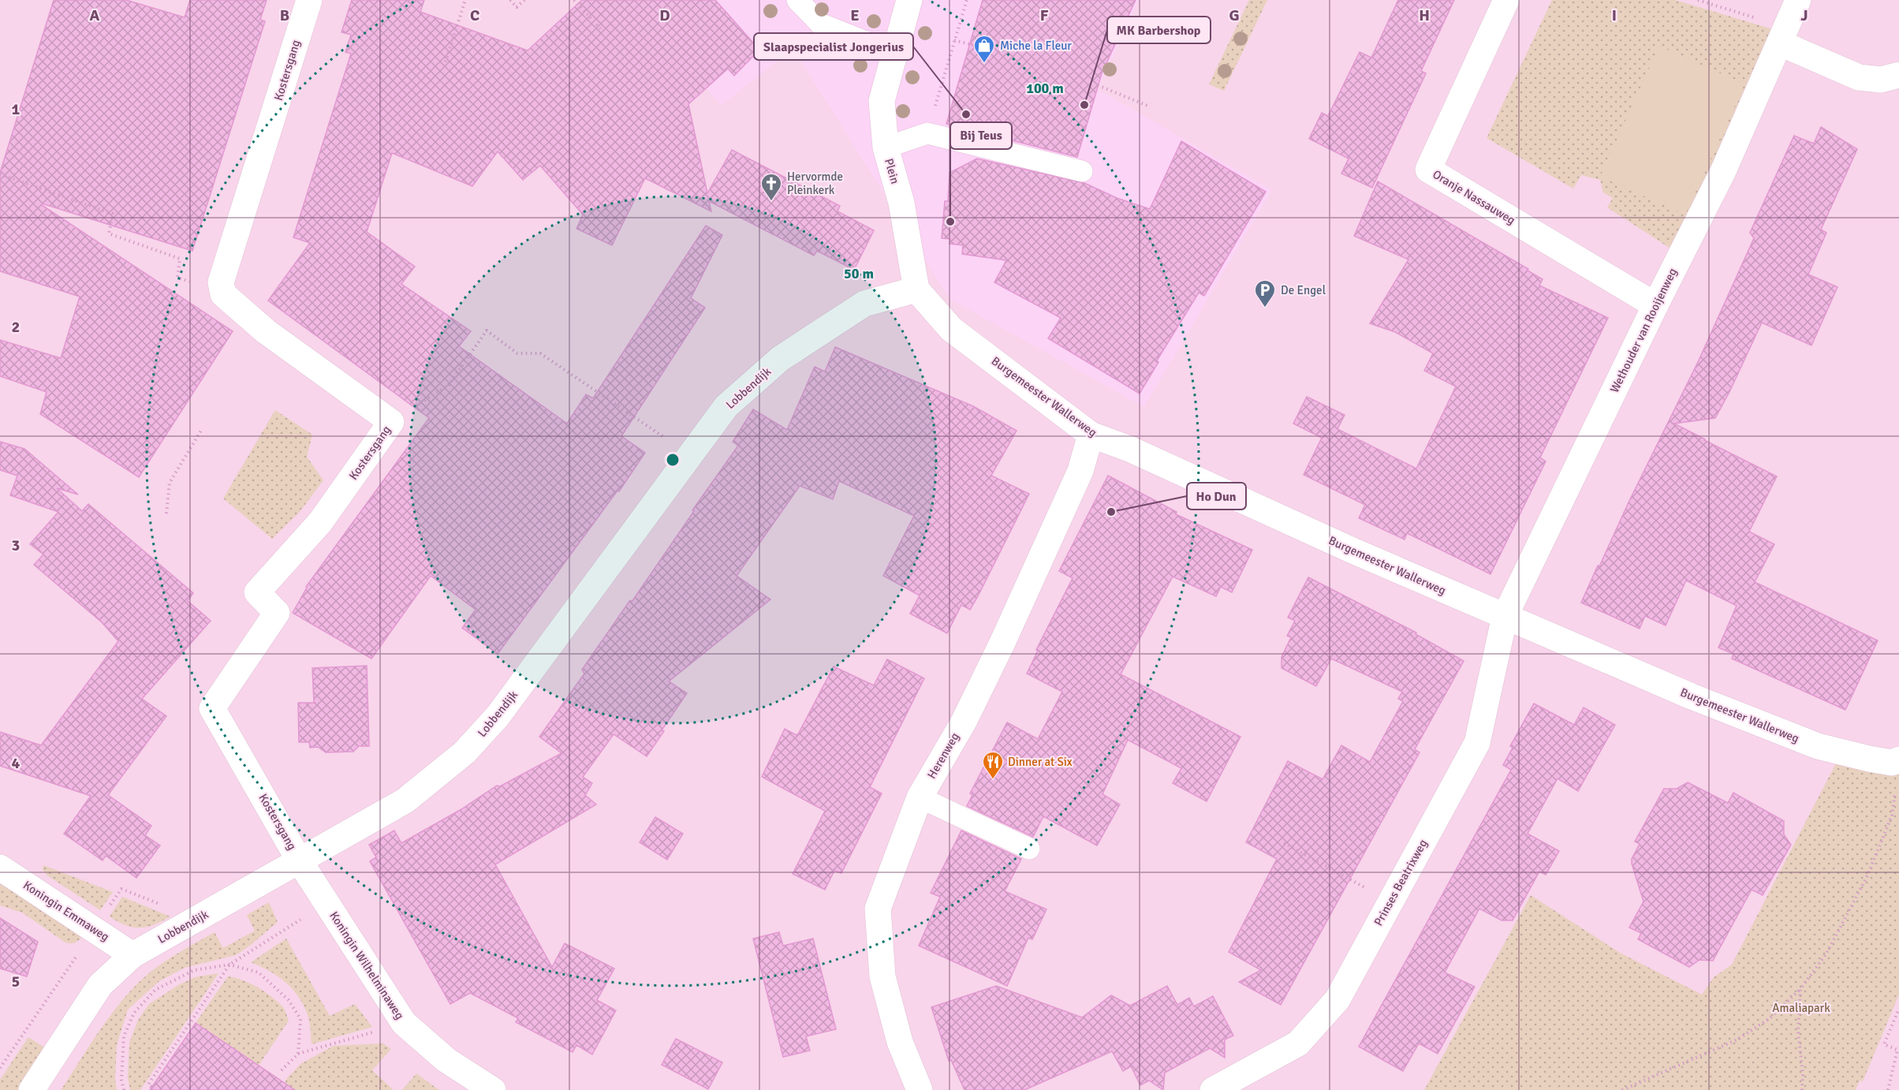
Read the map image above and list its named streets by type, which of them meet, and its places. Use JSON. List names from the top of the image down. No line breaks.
{"streets":{"street":["Kostersgang","Plein","Oranje Nassauweg","Wethouder van Rooijenweg","Lobbendijk","Burgemeester Wallerweg","Herenweg","Prinses Beatrixweg","Koningin Emmaweg","Koningin Wilhelminaweg"]},"crossings":[["Kostersgang","Lobbendijk"],["Kostersgang","Koningin Wilhelminaweg"],["Plein","Lobbendijk"],["Plein","Burgemeester Wallerweg"],["Oranje Nassauweg","Wethouder van Rooijenweg"],["Wethouder van Rooijenweg","Burgemeester Wallerweg"],["Wethouder van Rooijenweg","Prinses Beatrixweg"],["Lobbendijk","Burgemeester Wallerweg"],["Lobbendijk","Koningin Emmaweg"],["Lobbendijk","Koningin Wilhelminaweg"],["Burgemeester Wallerweg","Herenweg"],["Burgemeester Wallerweg","Prinses Beatrixweg"]],"parks":["Amaliapark"],"places":{"shop":["Miche la Fleur"],"other":["MK Barbershop","Slaapspecialist Jongerius","Bij Teus","Ho Dun"],"church":["Hervormde Pleinkerk"],"parking":["De Engel"],"restaurant":["Dinner at Six"]},"grid":{"columns":["A","B","C","D","E","F","G","H","I","J"],"rows":["1","2","3","4","5"]},"rings":["100 m","50 m"]}
